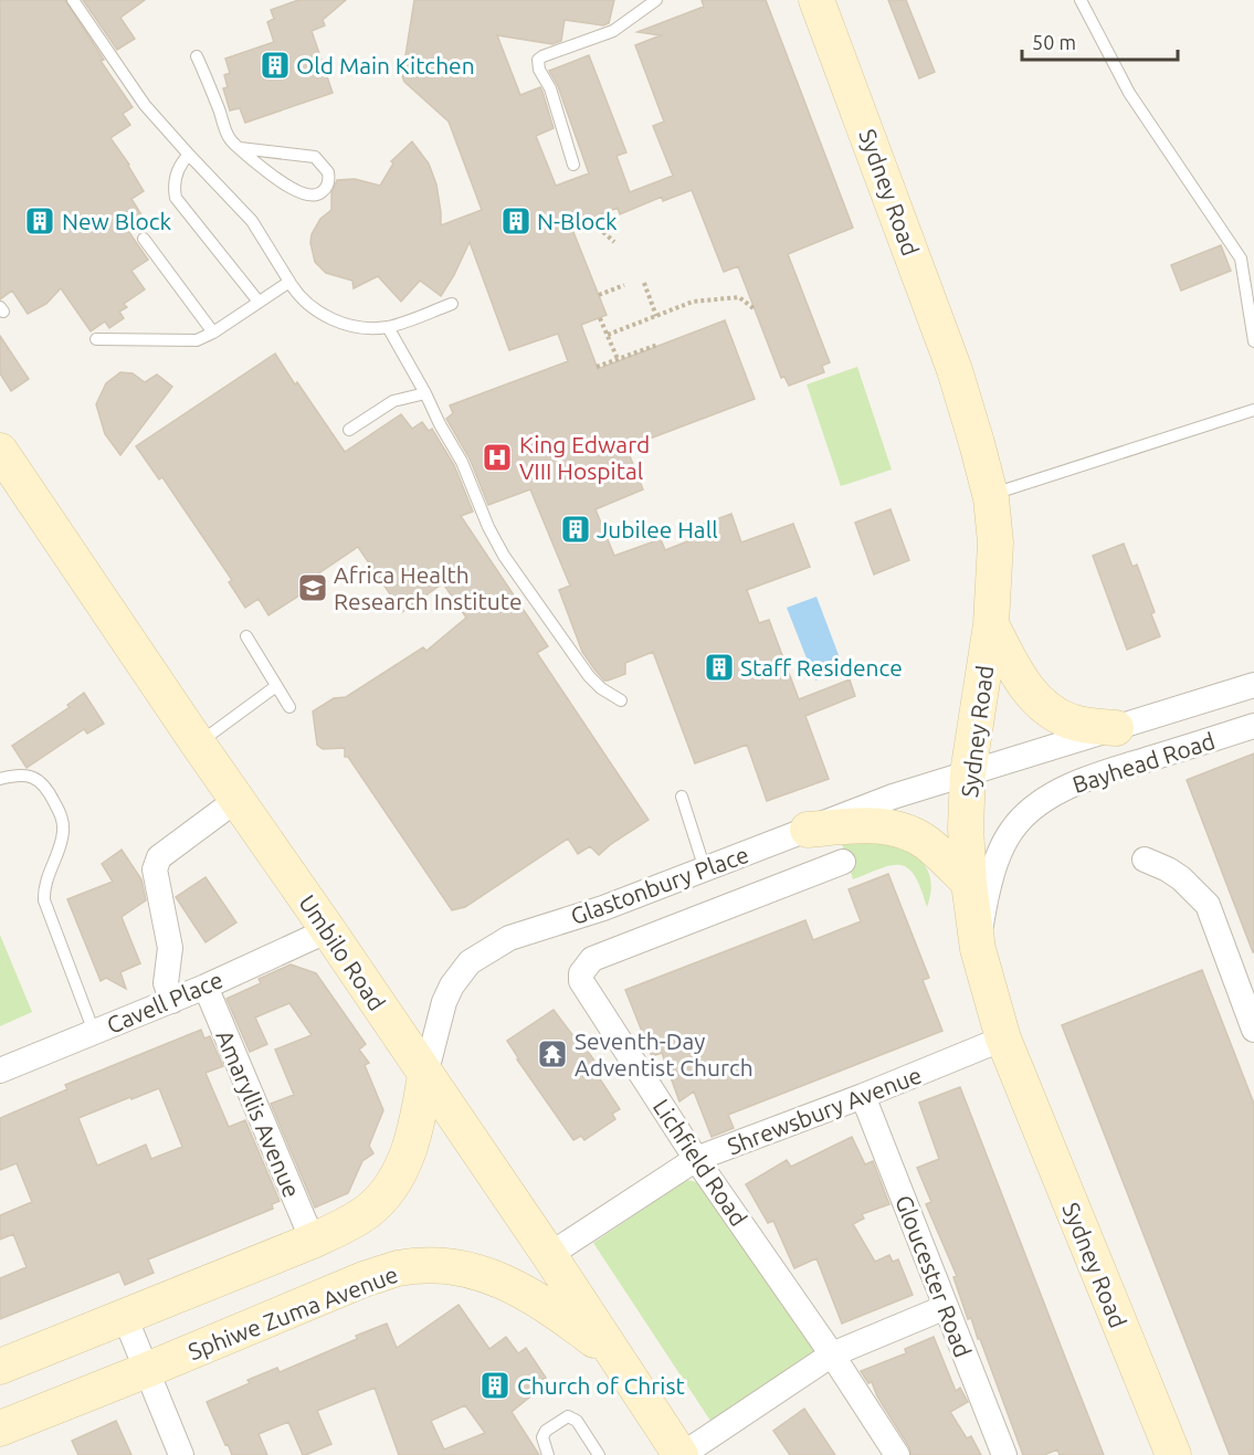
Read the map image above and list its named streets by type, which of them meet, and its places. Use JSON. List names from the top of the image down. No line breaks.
{"streets":{"main road":["Sydney Road","Umbilo Road","Sphiwe Zuma Avenue"],"street":["Bayhead Road","Glastonbury Place","Cavell Place","Shrewsbury Avenue","Amaryllis Avenue","Lichfield Road","Gloucester Road"]},"crossings":[["Sydney Road","Bayhead Road"],["Sydney Road","Glastonbury Place"],["Sydney Road","Shrewsbury Avenue"],["Bayhead Road","Glastonbury Place"],["Glastonbury Place","Umbilo Road"],["Umbilo Road","Cavell Place"],["Umbilo Road","Shrewsbury Avenue"],["Umbilo Road","Sphiwe Zuma Avenue"],["Cavell Place","Amaryllis Avenue"],["Shrewsbury Avenue","Lichfield Road"],["Shrewsbury Avenue","Gloucester Road"]],"places":{"building":["Old Main Kitchen","New Block","N-Block","Jubilee Hall","Staff Residence","Church of Christ"],"hospital":["King Edward VIII Hospital"],"school or university":["Africa Health Research Institute"],"temple":["Seventh-Day Adventist Church"]},"scale_bar":"50 m"}
